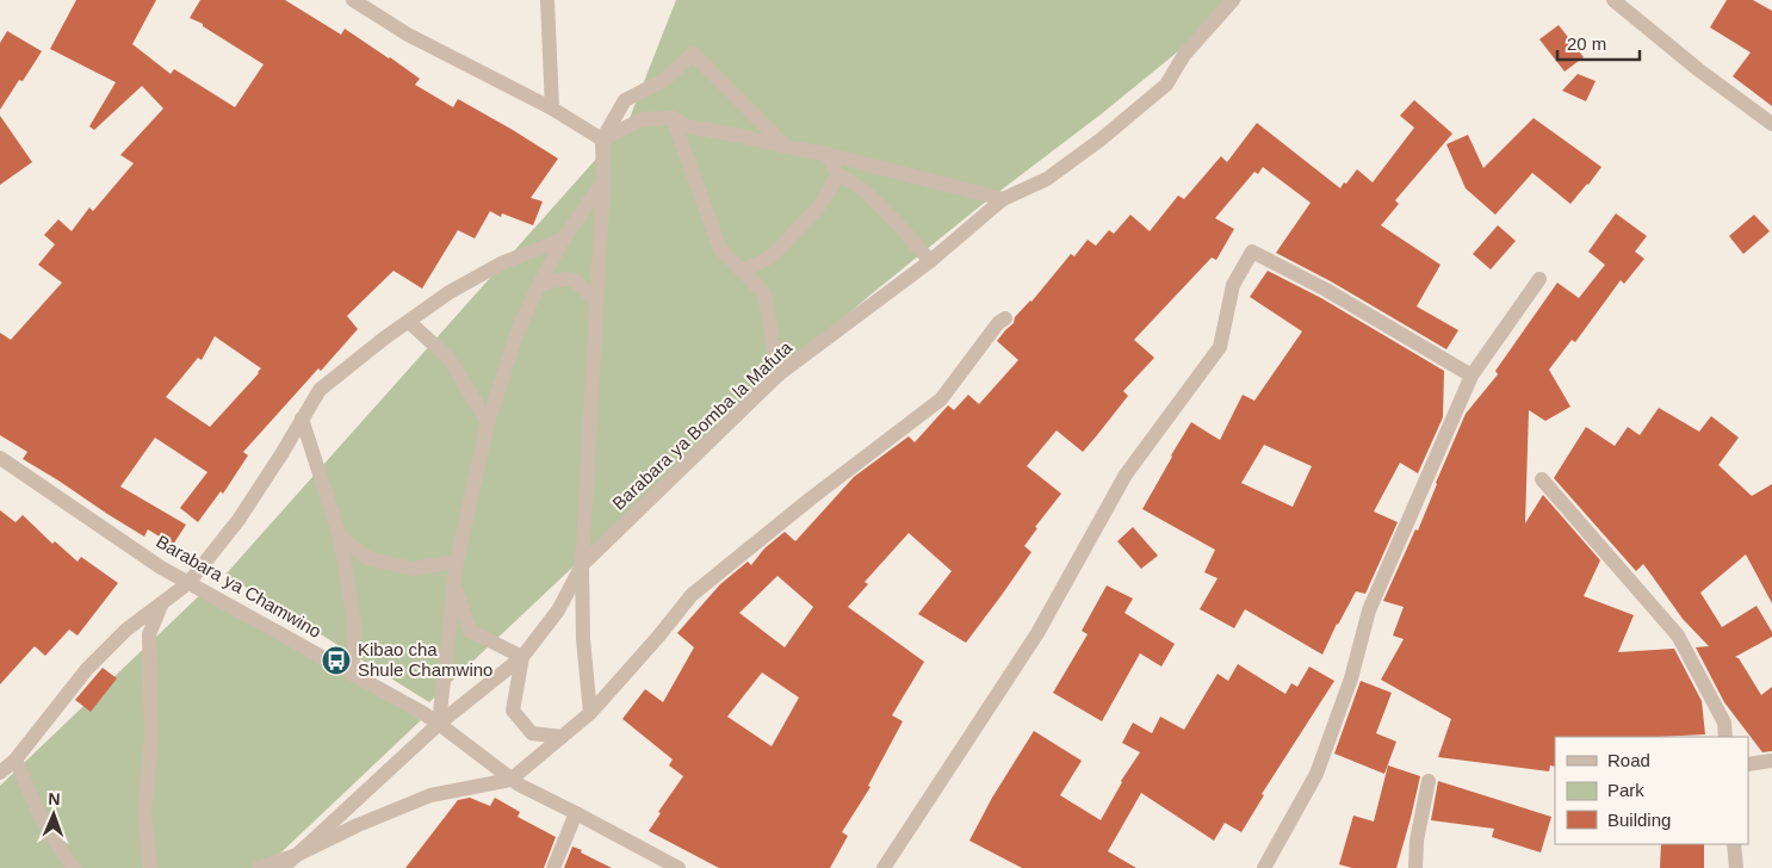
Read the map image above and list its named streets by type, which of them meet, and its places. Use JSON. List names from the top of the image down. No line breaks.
{"streets":{"street":["Barabara ya Bomba la Mafuta","Barabara ya Chamwino"]},"crossings":[["Barabara ya Bomba la Mafuta","Barabara ya Chamwino"]],"places":{"bus stop":["Kibao cha Shule Chamwino"]},"legend":["Road","Park","Building"],"scale_bar":"20 m","north":"top"}
